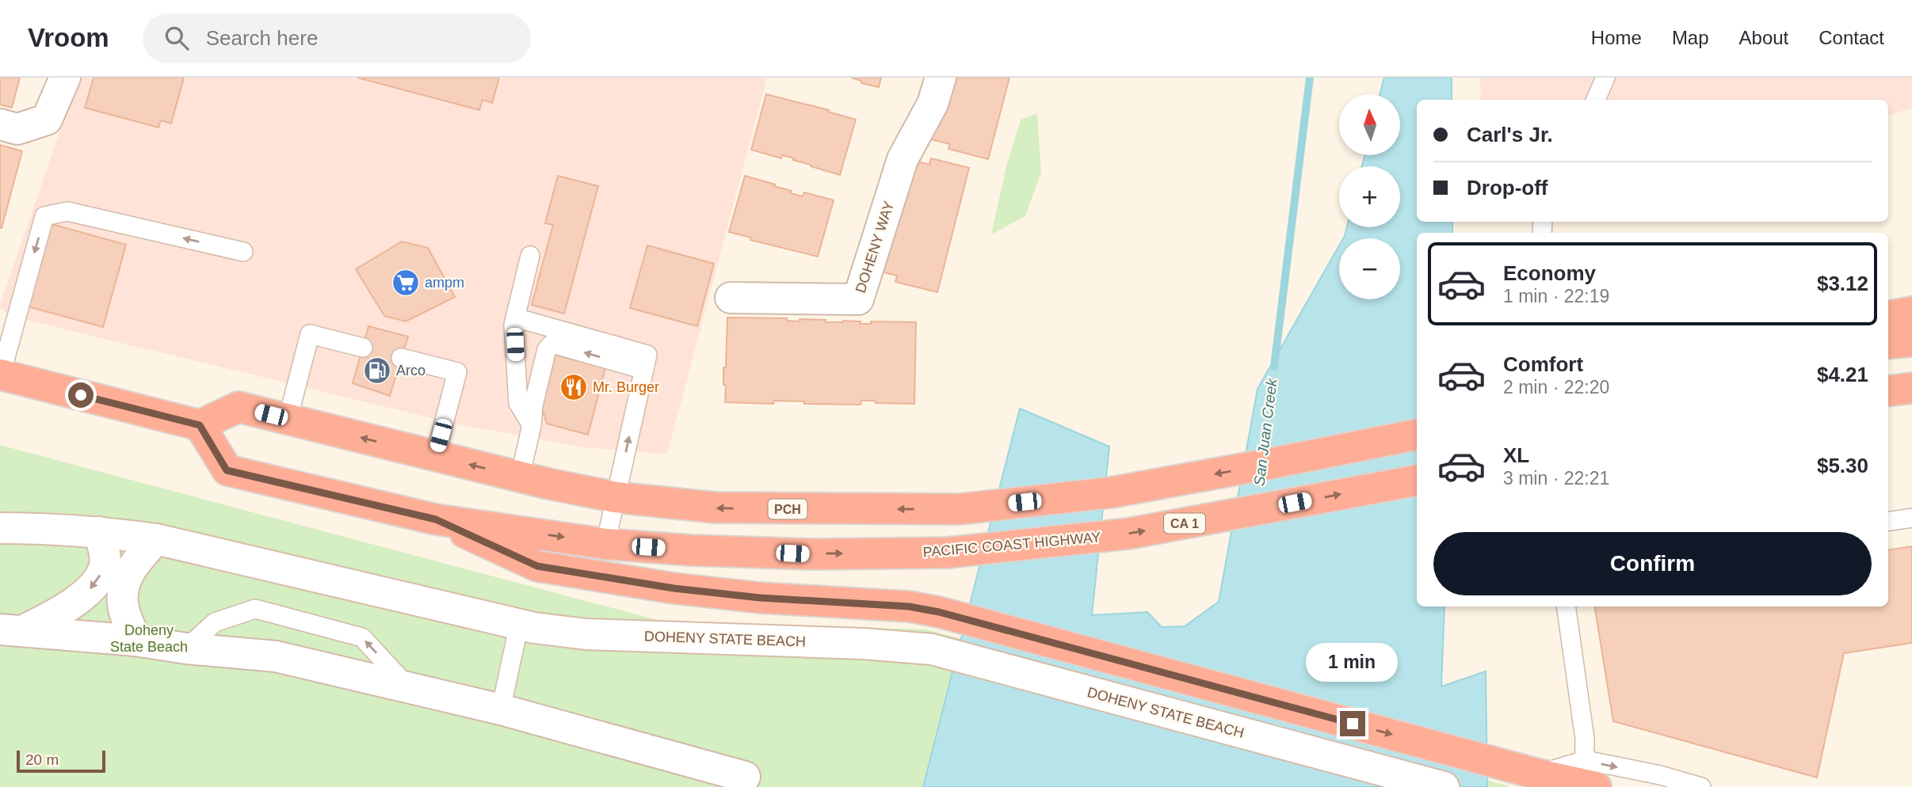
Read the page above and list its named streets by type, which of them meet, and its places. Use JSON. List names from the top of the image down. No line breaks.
{"streets":{"highway":["PCH","CA 1","PACIFIC COAST HIGHWAY"],"street":["DOHENY WAY","DOHENY STATE BEACH"]},"crossings":[["PCH","PACIFIC COAST HIGHWAY"]],"water":["San Juan Creek"],"parks":["Doheny State Beach"],"places":{"supermarket":["ampm"],"fuel station":["Arco"],"restaurant":["Mr. Burger"]},"scale_bar":"20 m","north":"top","page":{"header":"Vroom","search":"Search here","nav":["Home","Map","About","Contact"],"map_buttons":["+","−"],"banner":["Carl's Jr.","Drop-off"],"list":[{"name":"Economy","note":"1 min · 22:19","value":"$3.12"},{"name":"Comfort","note":"2 min · 22:20","value":"$4.21"},{"name":"XL","note":"3 min · 22:21","value":"$5.30"}],"buttons":"Confirm","bubble":"1 min","scale":"20 m"}}
